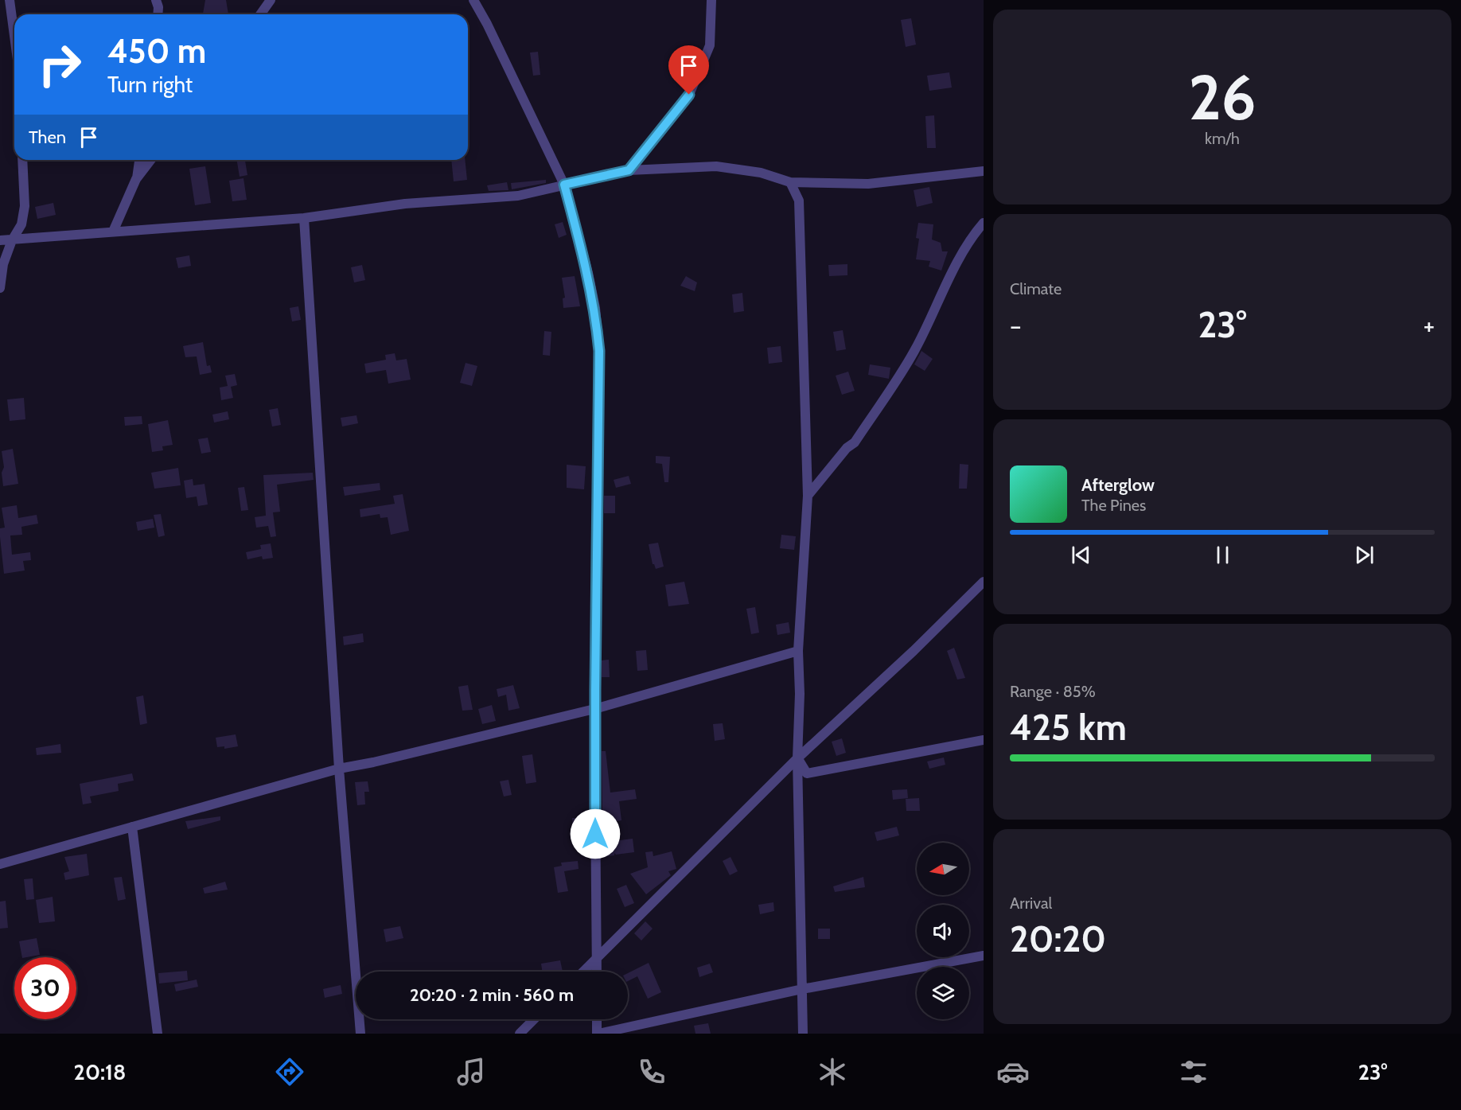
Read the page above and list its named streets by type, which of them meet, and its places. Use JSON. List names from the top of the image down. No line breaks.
{"north":"left","page":{"tile":[["26","km/h"],"Climate",["Range · 85%","425 km"],["Arrival","20:20"]],"turn":["450 m","Turn right"],"then":"Then","heat":["−","23°","+"],"song":["Afterglow","The Pines"],"limit":"30","trip":"20:20 · 2 min · 560 m","tabs":["20:18","23°"]}}
